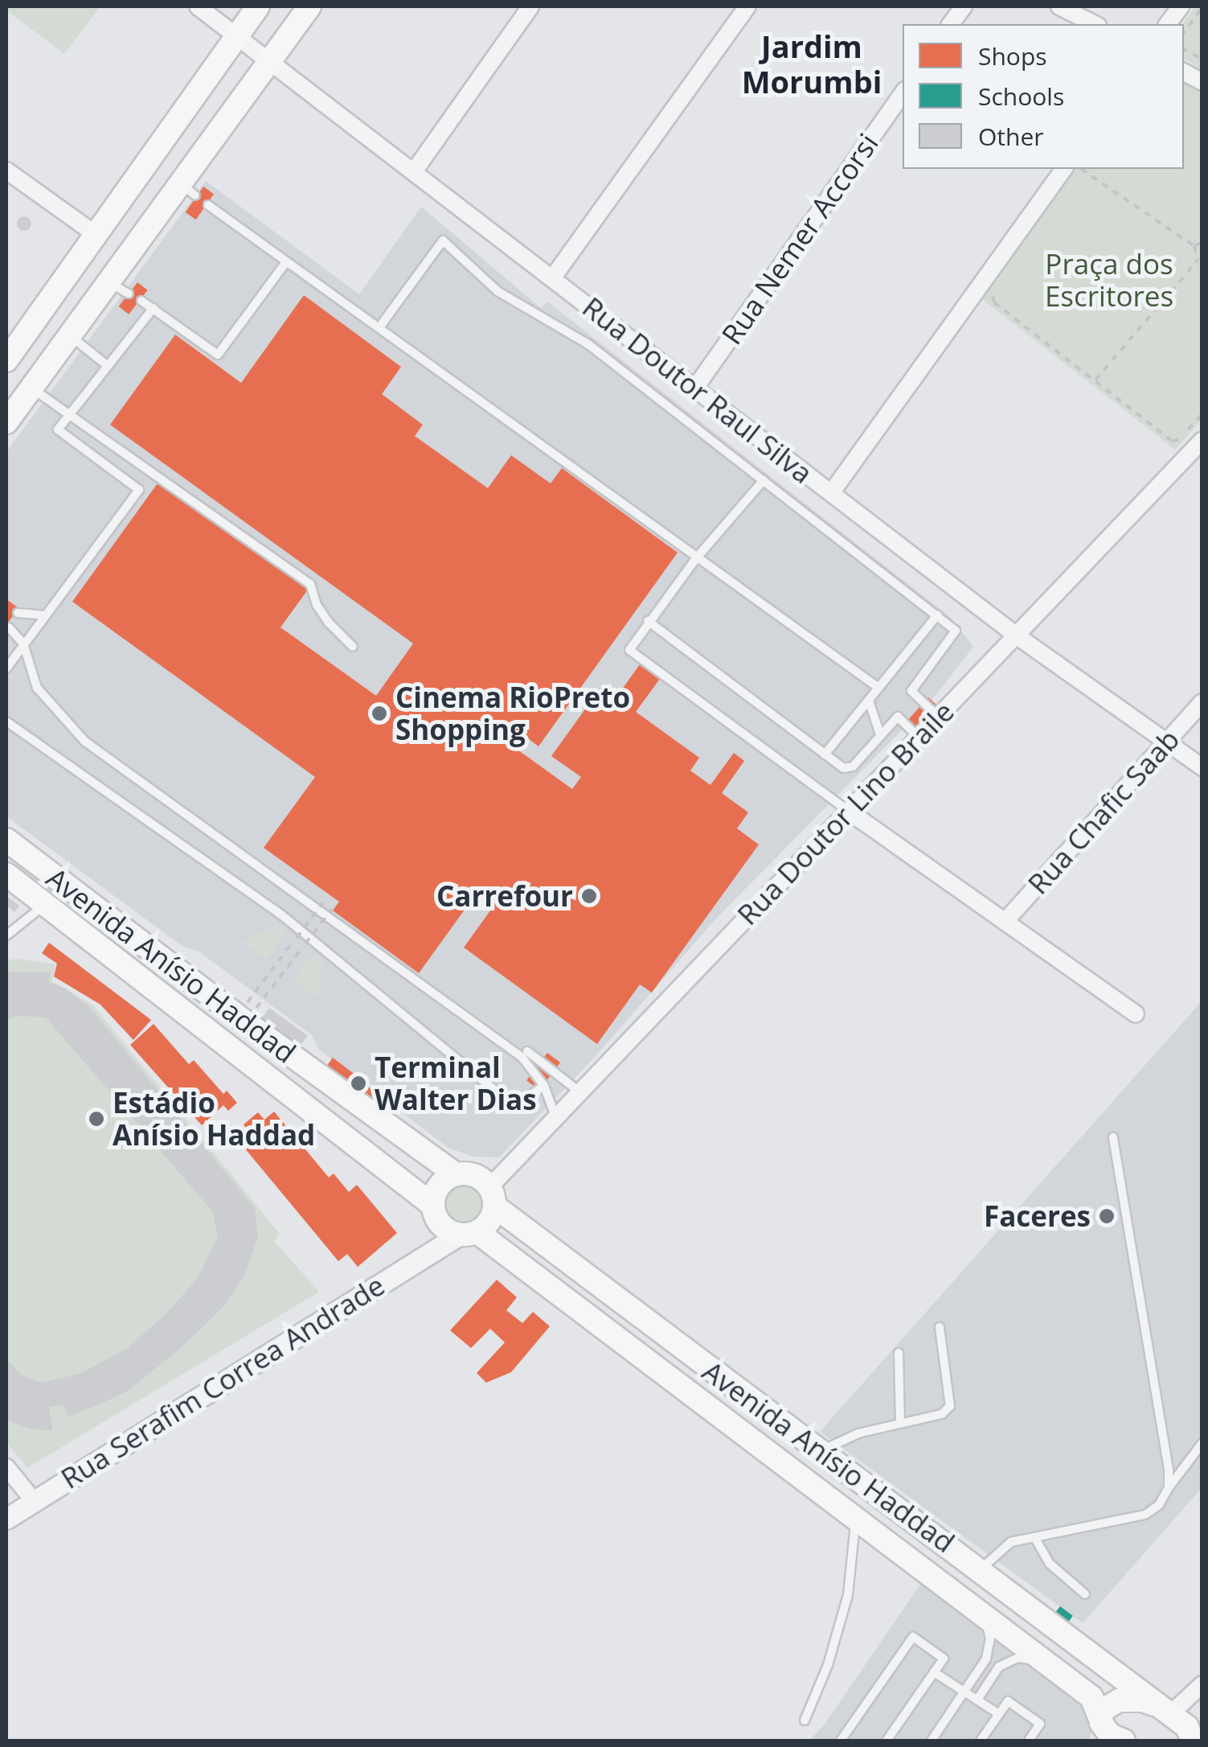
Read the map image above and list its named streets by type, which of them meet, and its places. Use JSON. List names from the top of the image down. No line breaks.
{"streets":{"main road":["Avenida Anísio Haddad"],"street":["Rua Nemer Accorsi","Rua Doutor Raul Silva","Rua Chafic Saab","Rua Doutor Lino Braile","Rua Serafim Correa Andrade"]},"crossings":[["Rua Nemer Accorsi","Rua Doutor Raul Silva"],["Rua Doutor Raul Silva","Rua Chafic Saab"],["Rua Doutor Raul Silva","Rua Doutor Lino Braile"],["Rua Doutor Lino Braile","Avenida Anísio Haddad"],["Rua Doutor Lino Braile","Rua Serafim Correa Andrade"],["Avenida Anísio Haddad","Rua Serafim Correa Andrade"]],"districts":["Jardim Morumbi"],"parks":["Praça dos Escritores"],"places":["Cinema RioPreto Shopping","Carrefour","Terminal Walter Dias","Estádio Anísio Haddad","Faceres"],"legend":["Shops","Schools","Other"]}
